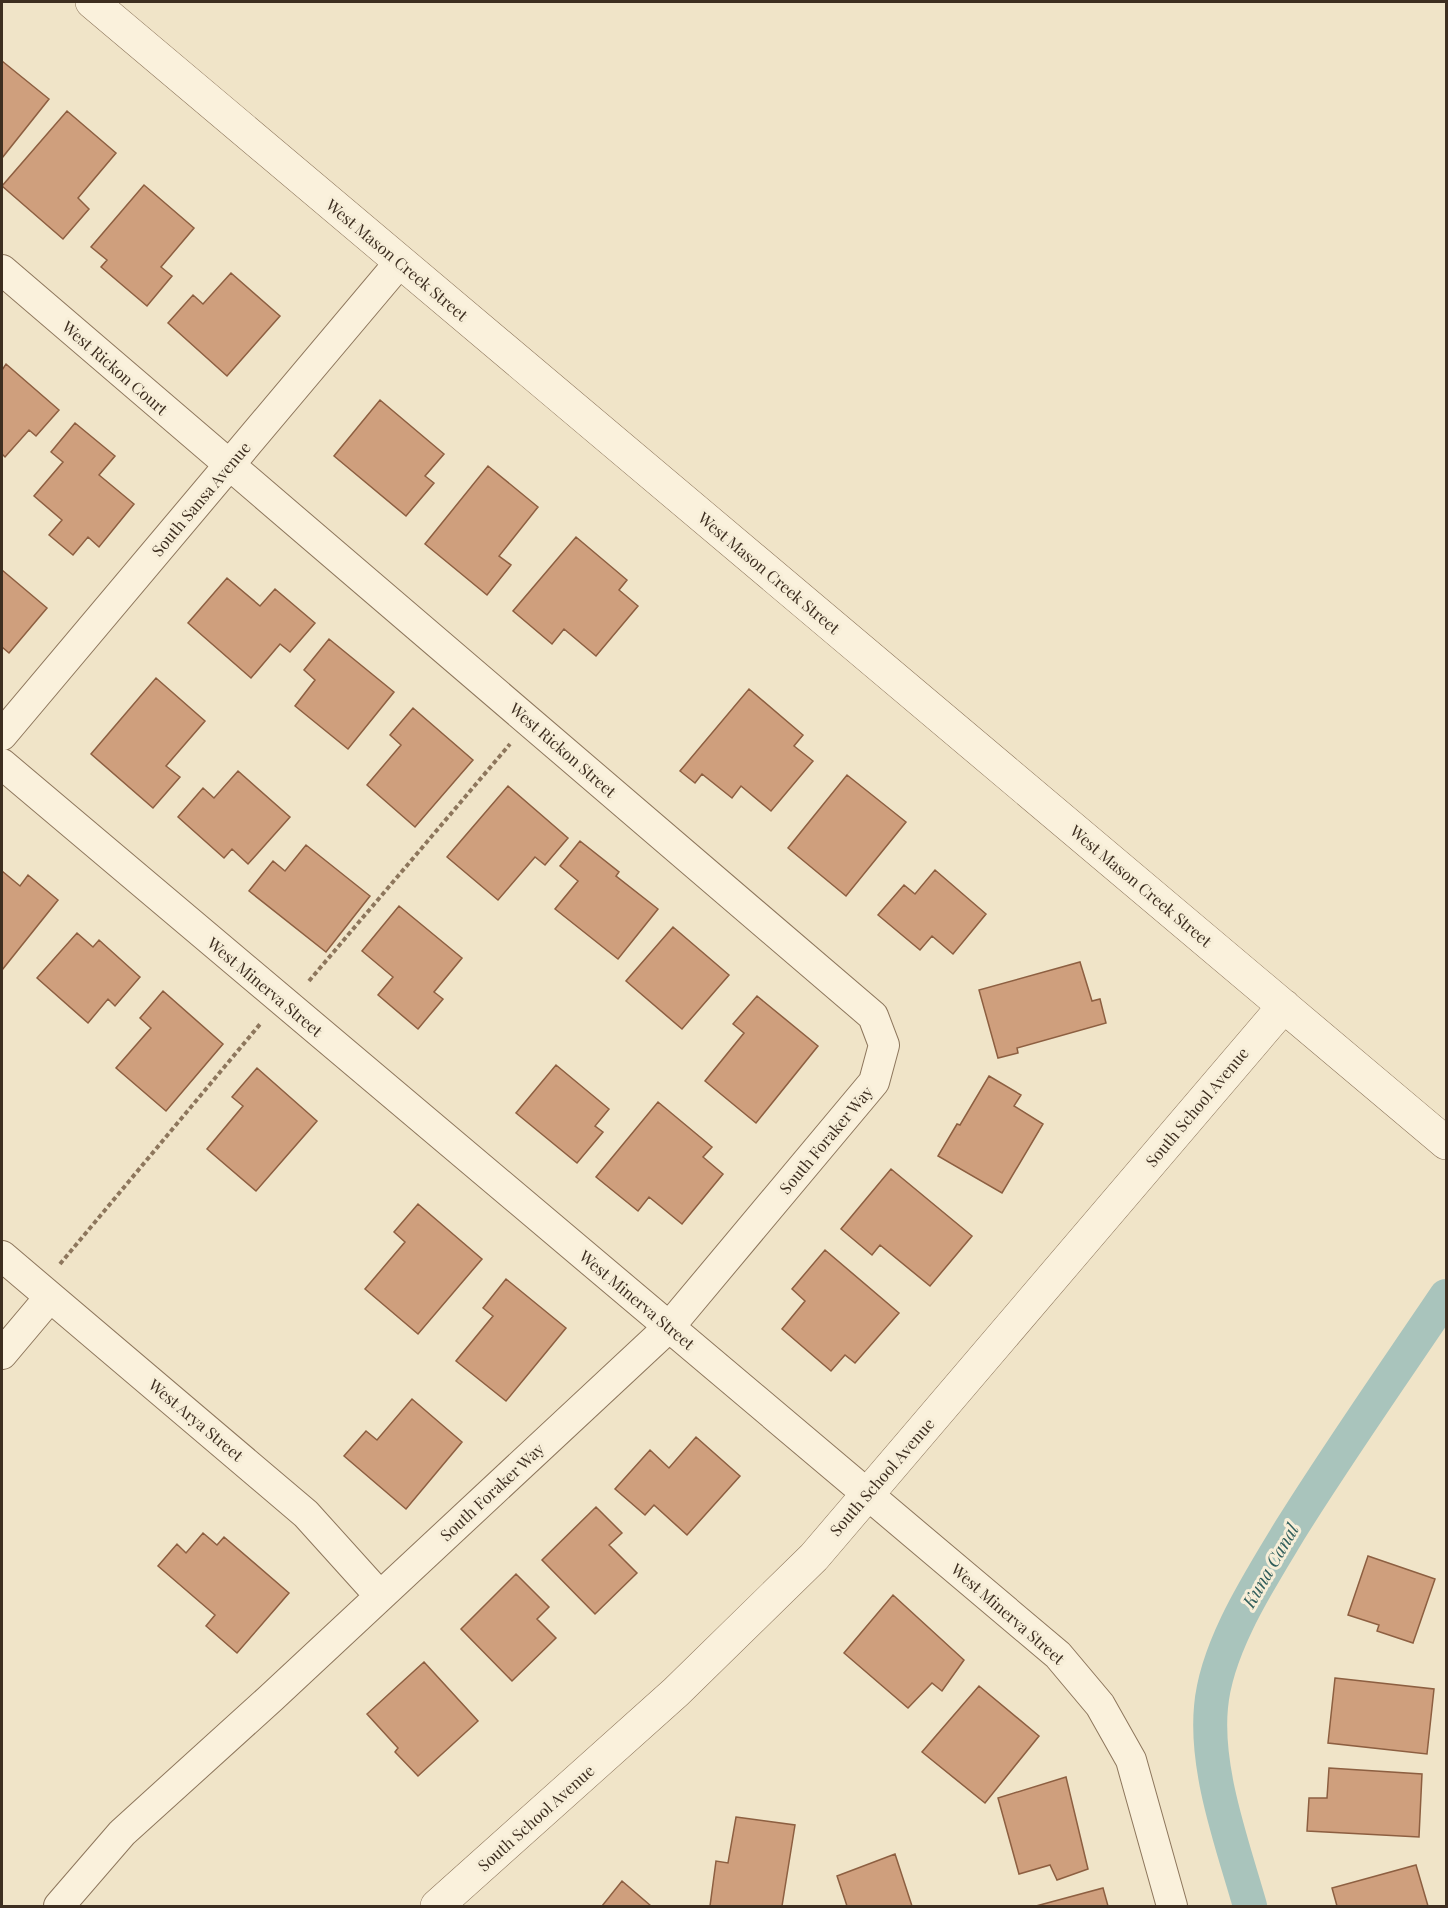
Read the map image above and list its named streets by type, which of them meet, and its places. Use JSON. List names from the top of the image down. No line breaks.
{"streets":{"street":["West Mason Creek Street","West Rickon Court","South Sansa Avenue","West Rickon Street","West Minerva Street","South School Avenue","South Foraker Way","West Arya Street"]},"crossings":[["West Mason Creek Street","South Sansa Avenue"],["West Mason Creek Street","South School Avenue"],["West Rickon Court","South Sansa Avenue"],["West Rickon Court","West Rickon Street"],["South Sansa Avenue","West Rickon Street"],["West Rickon Street","South Foraker Way"],["West Minerva Street","South School Avenue"],["West Minerva Street","South Foraker Way"],["South Foraker Way","West Arya Street"]],"water":["Kuna Canal"]}
